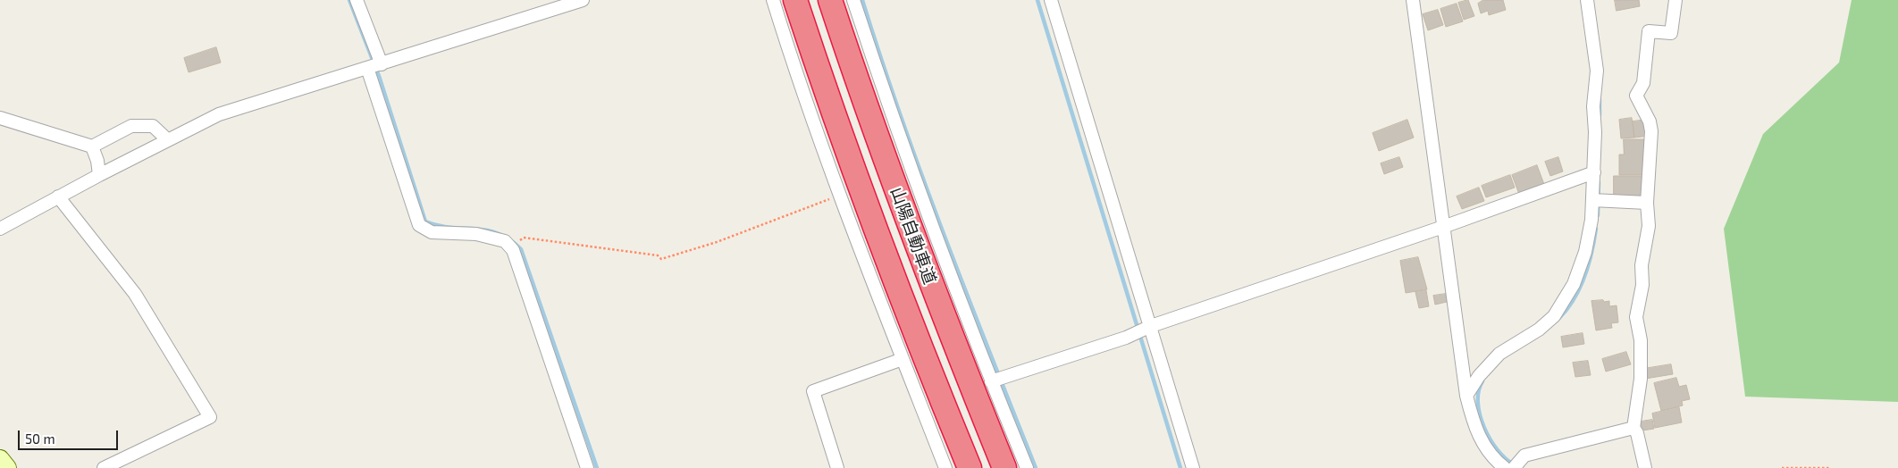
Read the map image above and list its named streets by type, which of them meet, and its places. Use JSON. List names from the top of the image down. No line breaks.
{"streets":{"highway":["山陽自動車道"]},"scale_bar":"50 m"}
